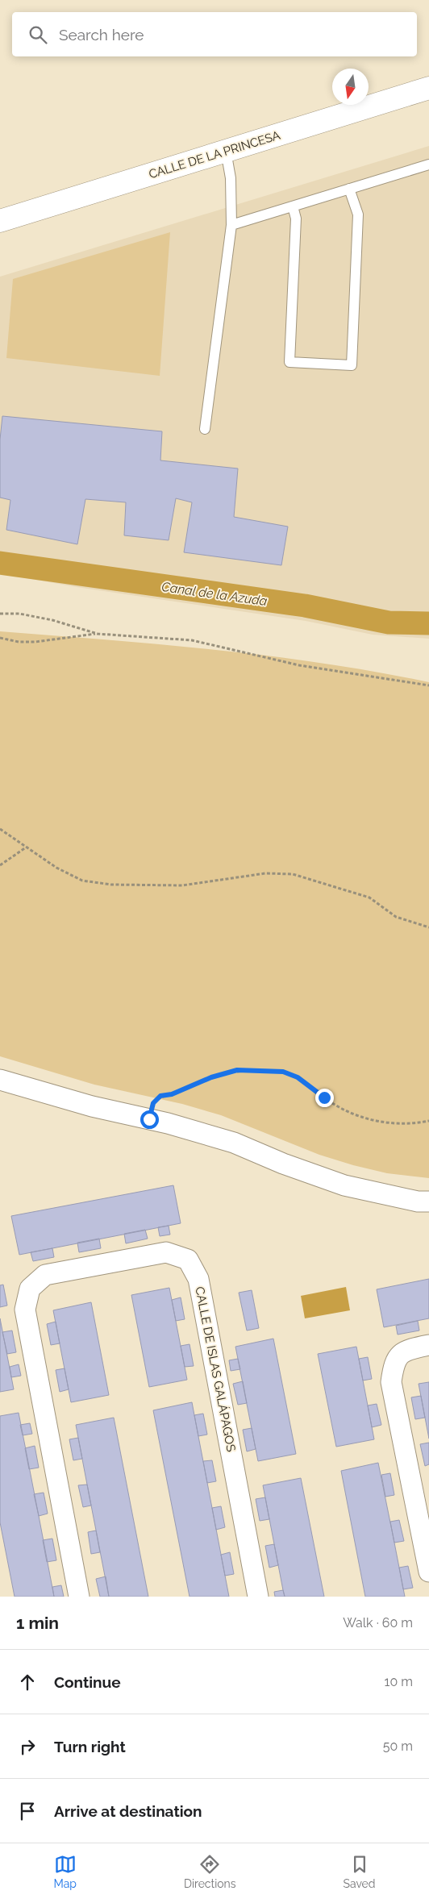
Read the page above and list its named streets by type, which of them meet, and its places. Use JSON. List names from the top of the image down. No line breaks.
{"streets":{"street":["CALLE DE LA PRINCESA","CALLE DE ISLAS GALÁPAGOS"]},"water":["Canal de la Azuda"],"north":"bottom","page":{"search":"Search here","heading":["1 min","Walk · 60 m"],"list":[["Continue","10 m"],["Turn right","50 m"],"Arrive at destination"],"nav":["Map","Directions","Saved"]}}
